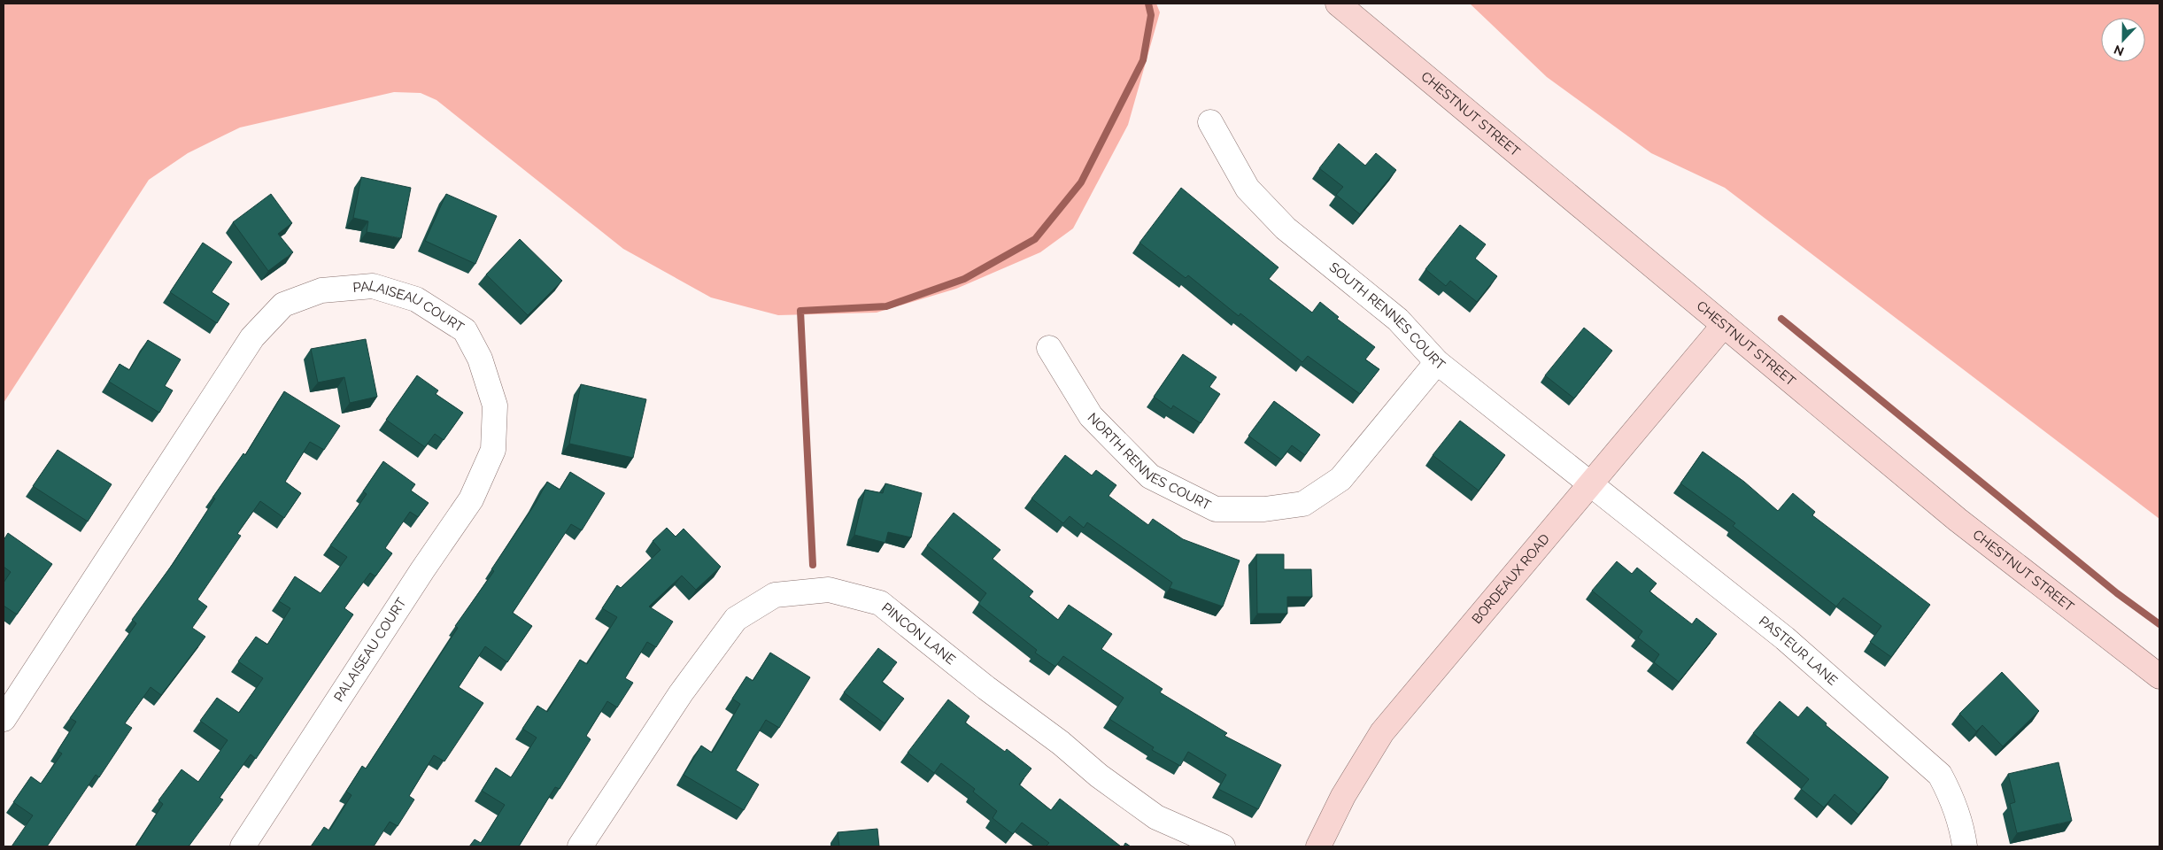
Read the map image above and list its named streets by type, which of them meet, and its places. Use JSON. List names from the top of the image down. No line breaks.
{"streets":{"main road":["CHESTNUT STREET","BORDEAUX ROAD"],"street":["PALAISEAU COURT","SOUTH RENNES COURT","NORTH RENNES COURT","PINCON LANE","PASTEUR LANE"]},"crossings":[["CHESTNUT STREET","BORDEAUX ROAD"],["SOUTH RENNES COURT","NORTH RENNES COURT"],["SOUTH RENNES COURT","BORDEAUX ROAD"],["SOUTH RENNES COURT","PASTEUR LANE"],["BORDEAUX ROAD","PASTEUR LANE"]],"north":"bottom"}
